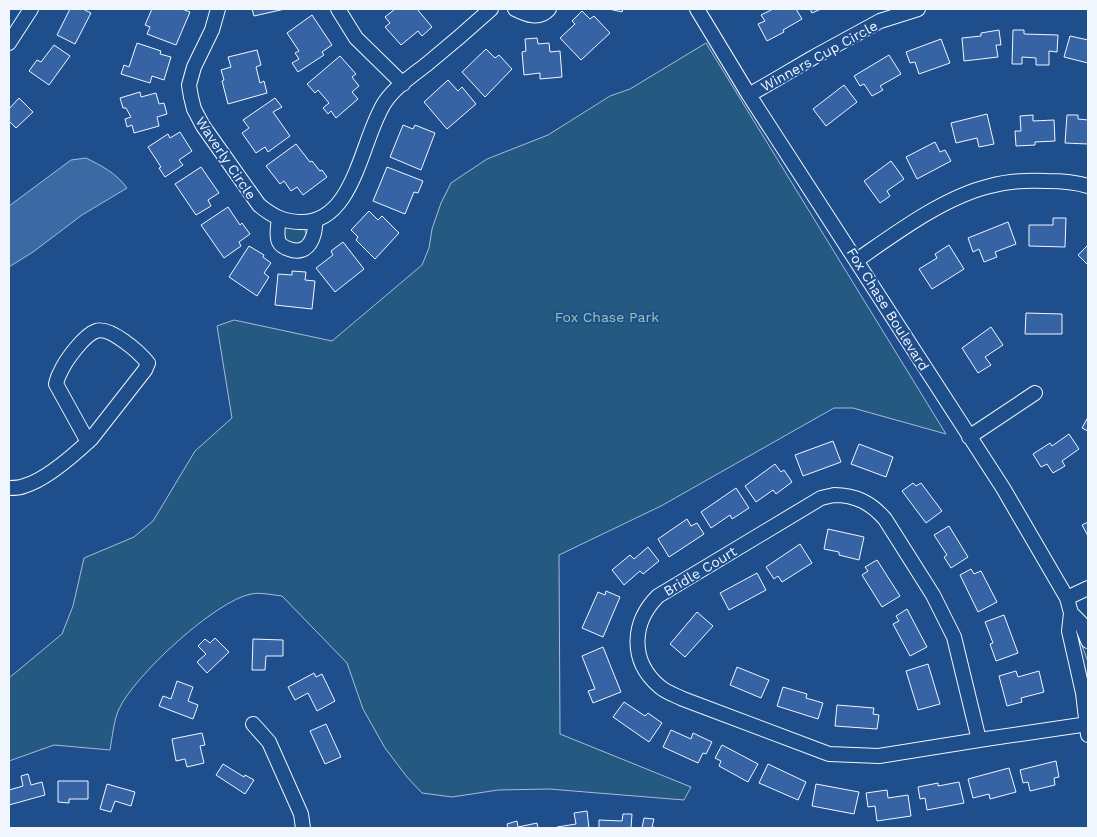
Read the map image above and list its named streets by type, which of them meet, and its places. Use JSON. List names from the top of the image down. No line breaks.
{"streets":{"street":["Winners Cup Circle","Waverly Circle","Fox Chase Boulevard","Bridle Court"]},"crossings":[["Winners Cup Circle","Fox Chase Boulevard"],["Fox Chase Boulevard","Bridle Court"]],"parks":["Fox Chase Park"]}
